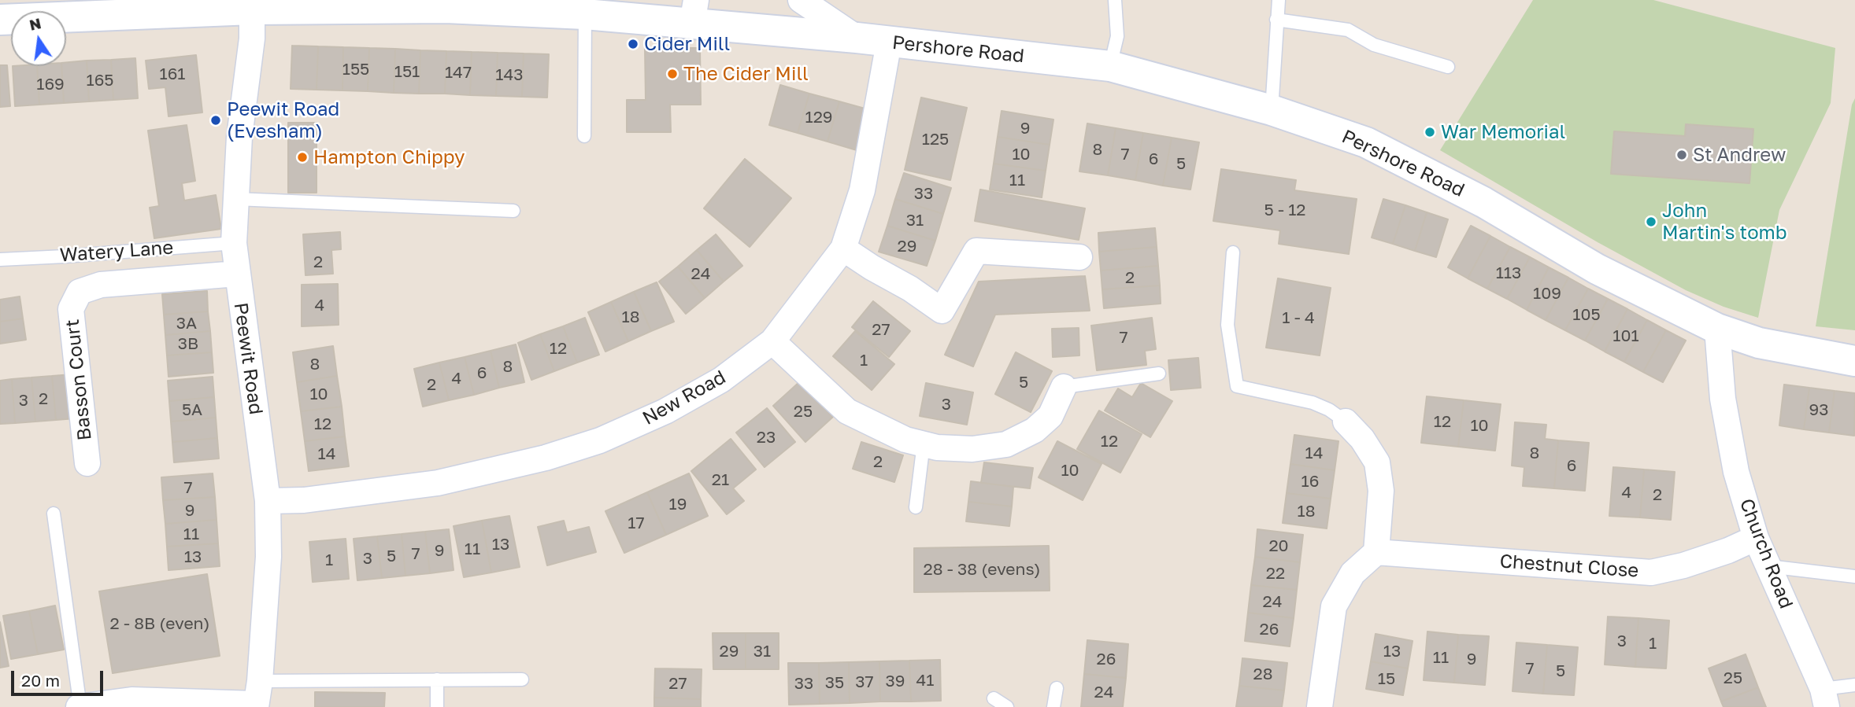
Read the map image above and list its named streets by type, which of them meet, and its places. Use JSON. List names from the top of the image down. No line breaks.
{"streets":{"main road":["Pershore Road"],"street":["Peewit Road","Basson Court","New Road","Church Road","Chestnut Close"],"lane":["Watery Lane"]},"crossings":[["Pershore Road","Peewit Road"],["Pershore Road","New Road"],["Pershore Road","Church Road"],["Watery Lane","Peewit Road"],["Peewit Road","Basson Court"],["Peewit Road","New Road"],["Church Road","Chestnut Close"]],"places":["Cider Mill","The Cider Mill","Peewit Road (Evesham)","War Memorial","St Andrew","Hampton Chippy","John Martin's tomb"],"house_numbers":["155","151","147","161","143","165","169","129","9","125","8","10","7","6","5","11","33","5 - 12","31","29","2","113","24","2","109","4","105","18","1 - 4","3A","27","101","7","3B","12","1","8","8","6","4","5","2","10","2","3","3","5A","93","25","12","12","10","23","12","14","8","14","2","6","10","21","16","7","4","2","19","9","18","17","11","13","20","11","9","7","5","13","3","1","28 - 38 (evens)","22","24","2 - 8B (even)","26","3","1","29","31","13","11","26","9","7","5","28","25","15","41","39","37","35","27","33","24"],"scale_bar":"20 m","north":"top"}
